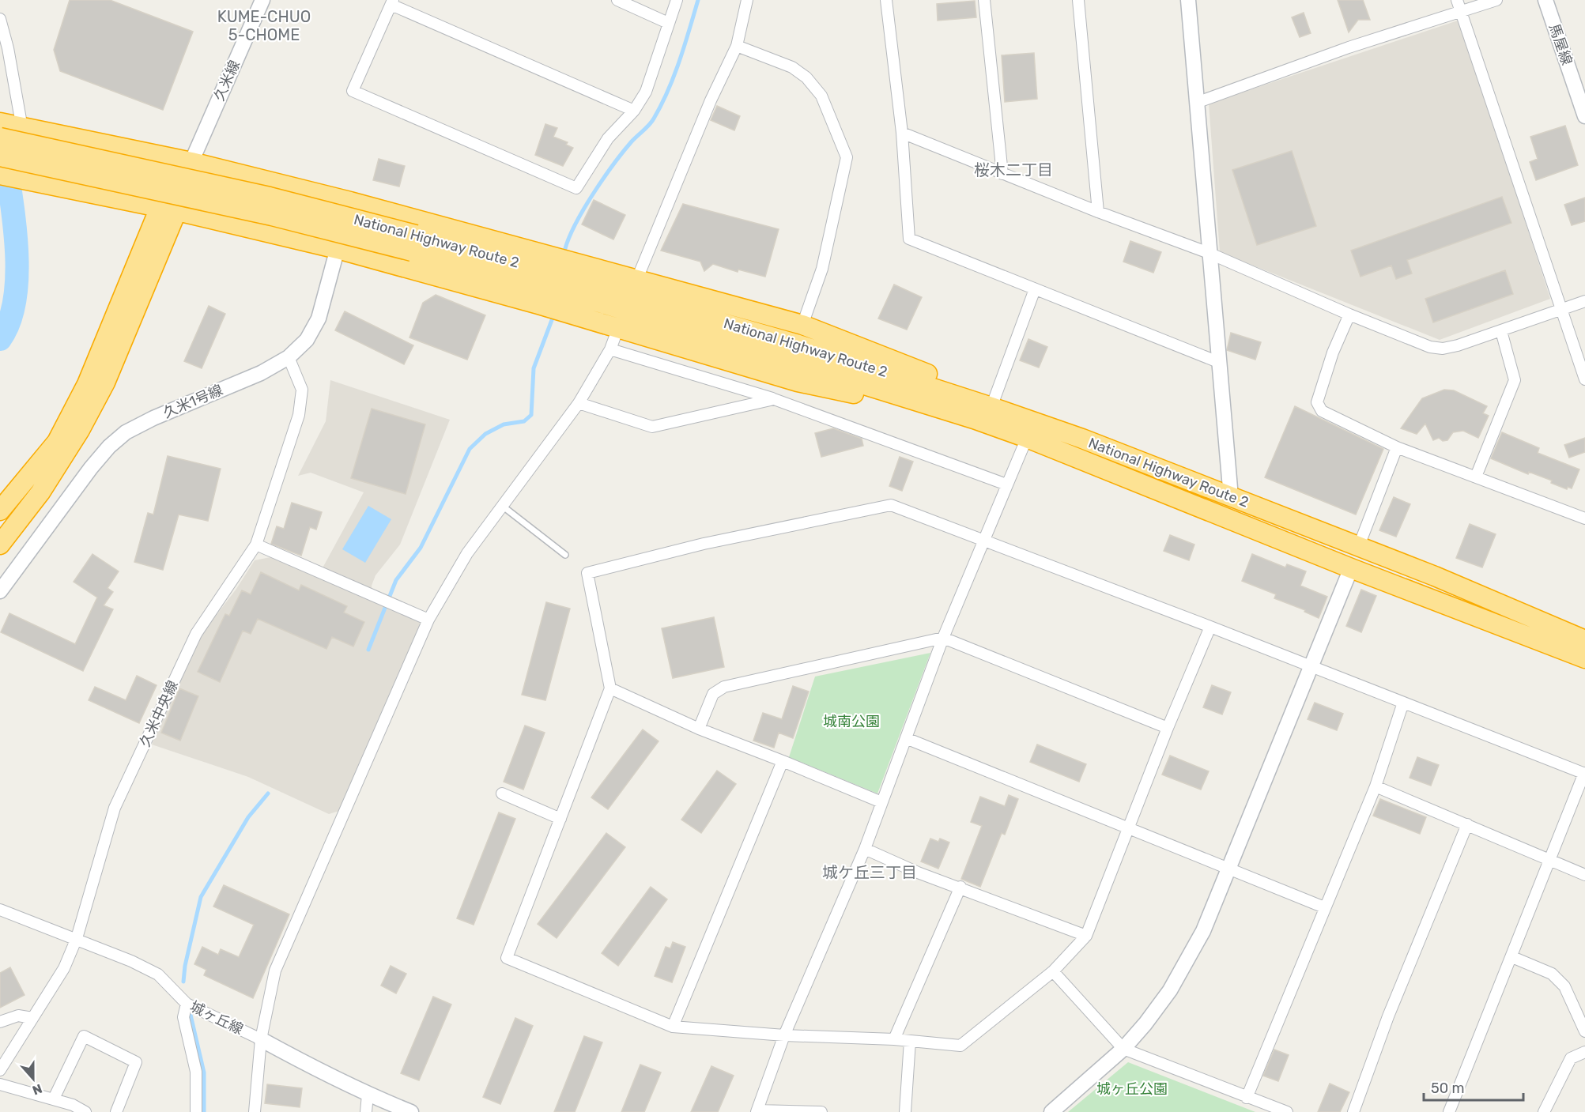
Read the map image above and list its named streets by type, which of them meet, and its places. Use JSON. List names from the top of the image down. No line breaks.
{"streets":{"highway":["National Highway Route 2"],"street":["馬屋線","久米線","久米1号線","久米中央線","城ヶ丘線"]},"crossings":[["久米1号線","久米中央線"],["久米中央線","城ヶ丘線"]],"districts":["KUME-CHUO 5-CHOME","桜木二丁目","城ケ丘三丁目"],"parks":["城南公園","城ヶ丘公園"],"scale_bar":"50 m","north":"bottom"}
